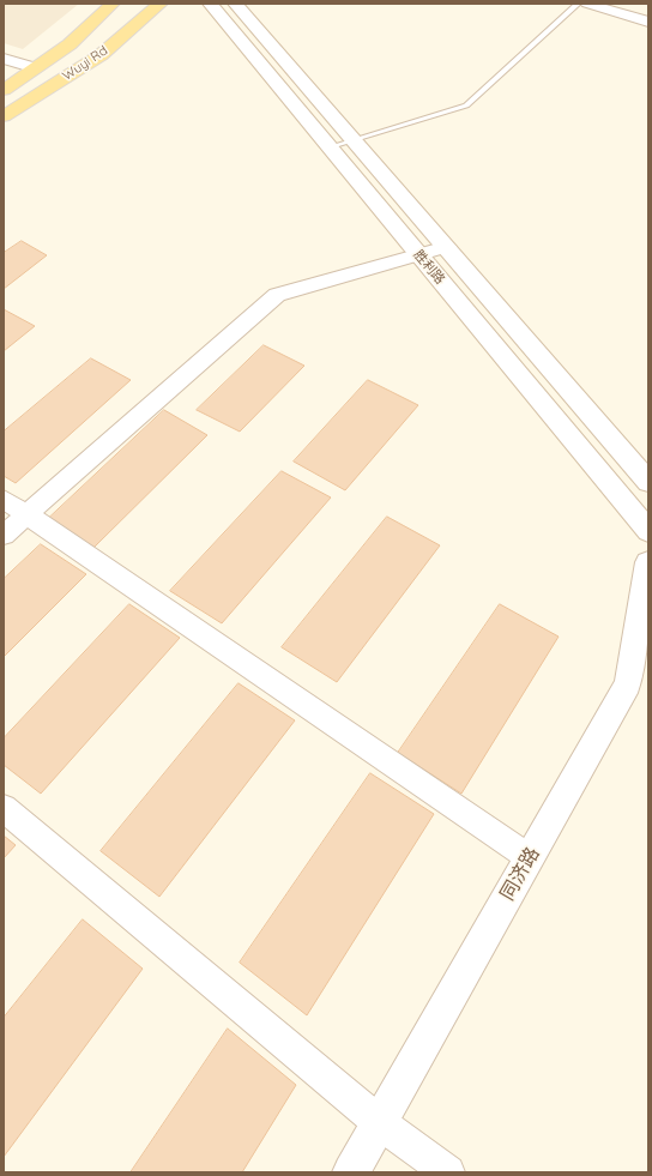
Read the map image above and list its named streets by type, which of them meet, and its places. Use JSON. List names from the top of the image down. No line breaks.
{"streets":{"main road":["Wuyi Rd","胜利路","同济路"]}}
